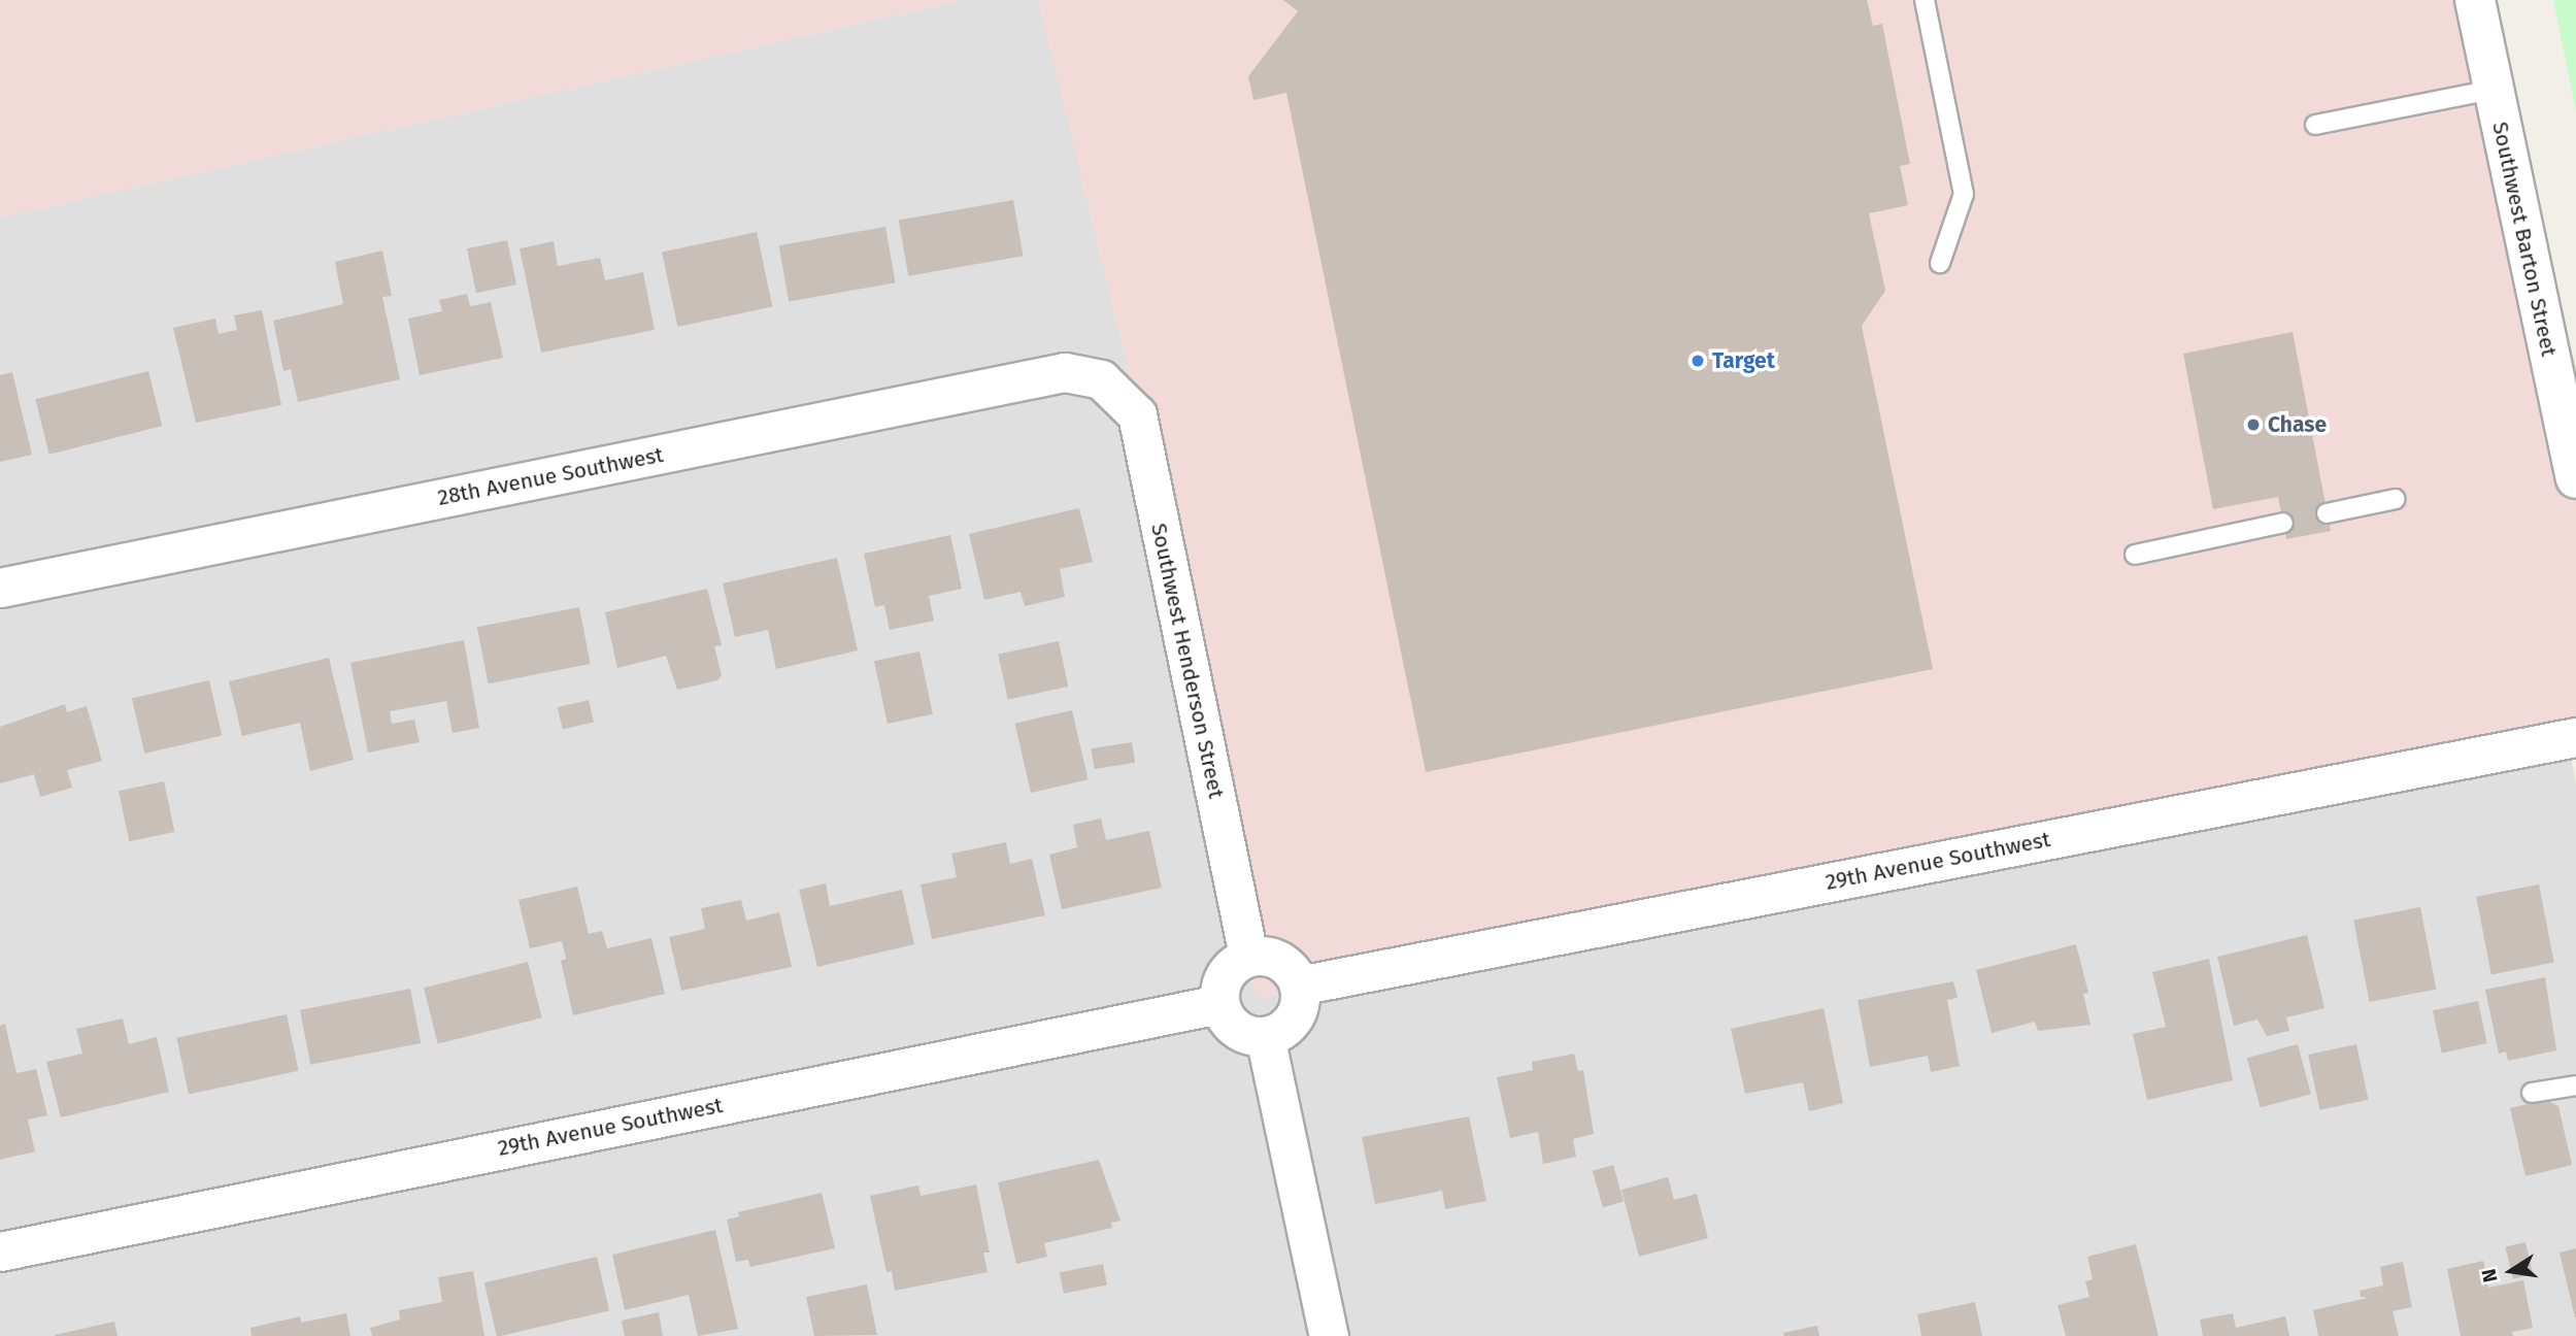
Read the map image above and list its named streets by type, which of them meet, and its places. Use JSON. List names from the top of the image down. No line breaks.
{"streets":{"street":["Southwest Barton Street","28th Avenue Southwest","Southwest Henderson Street","29th Avenue Southwest"]},"crossings":[["28th Avenue Southwest","Southwest Henderson Street"],["Southwest Henderson Street","29th Avenue Southwest"]],"places":["Target","Chase"],"north":"left"}
